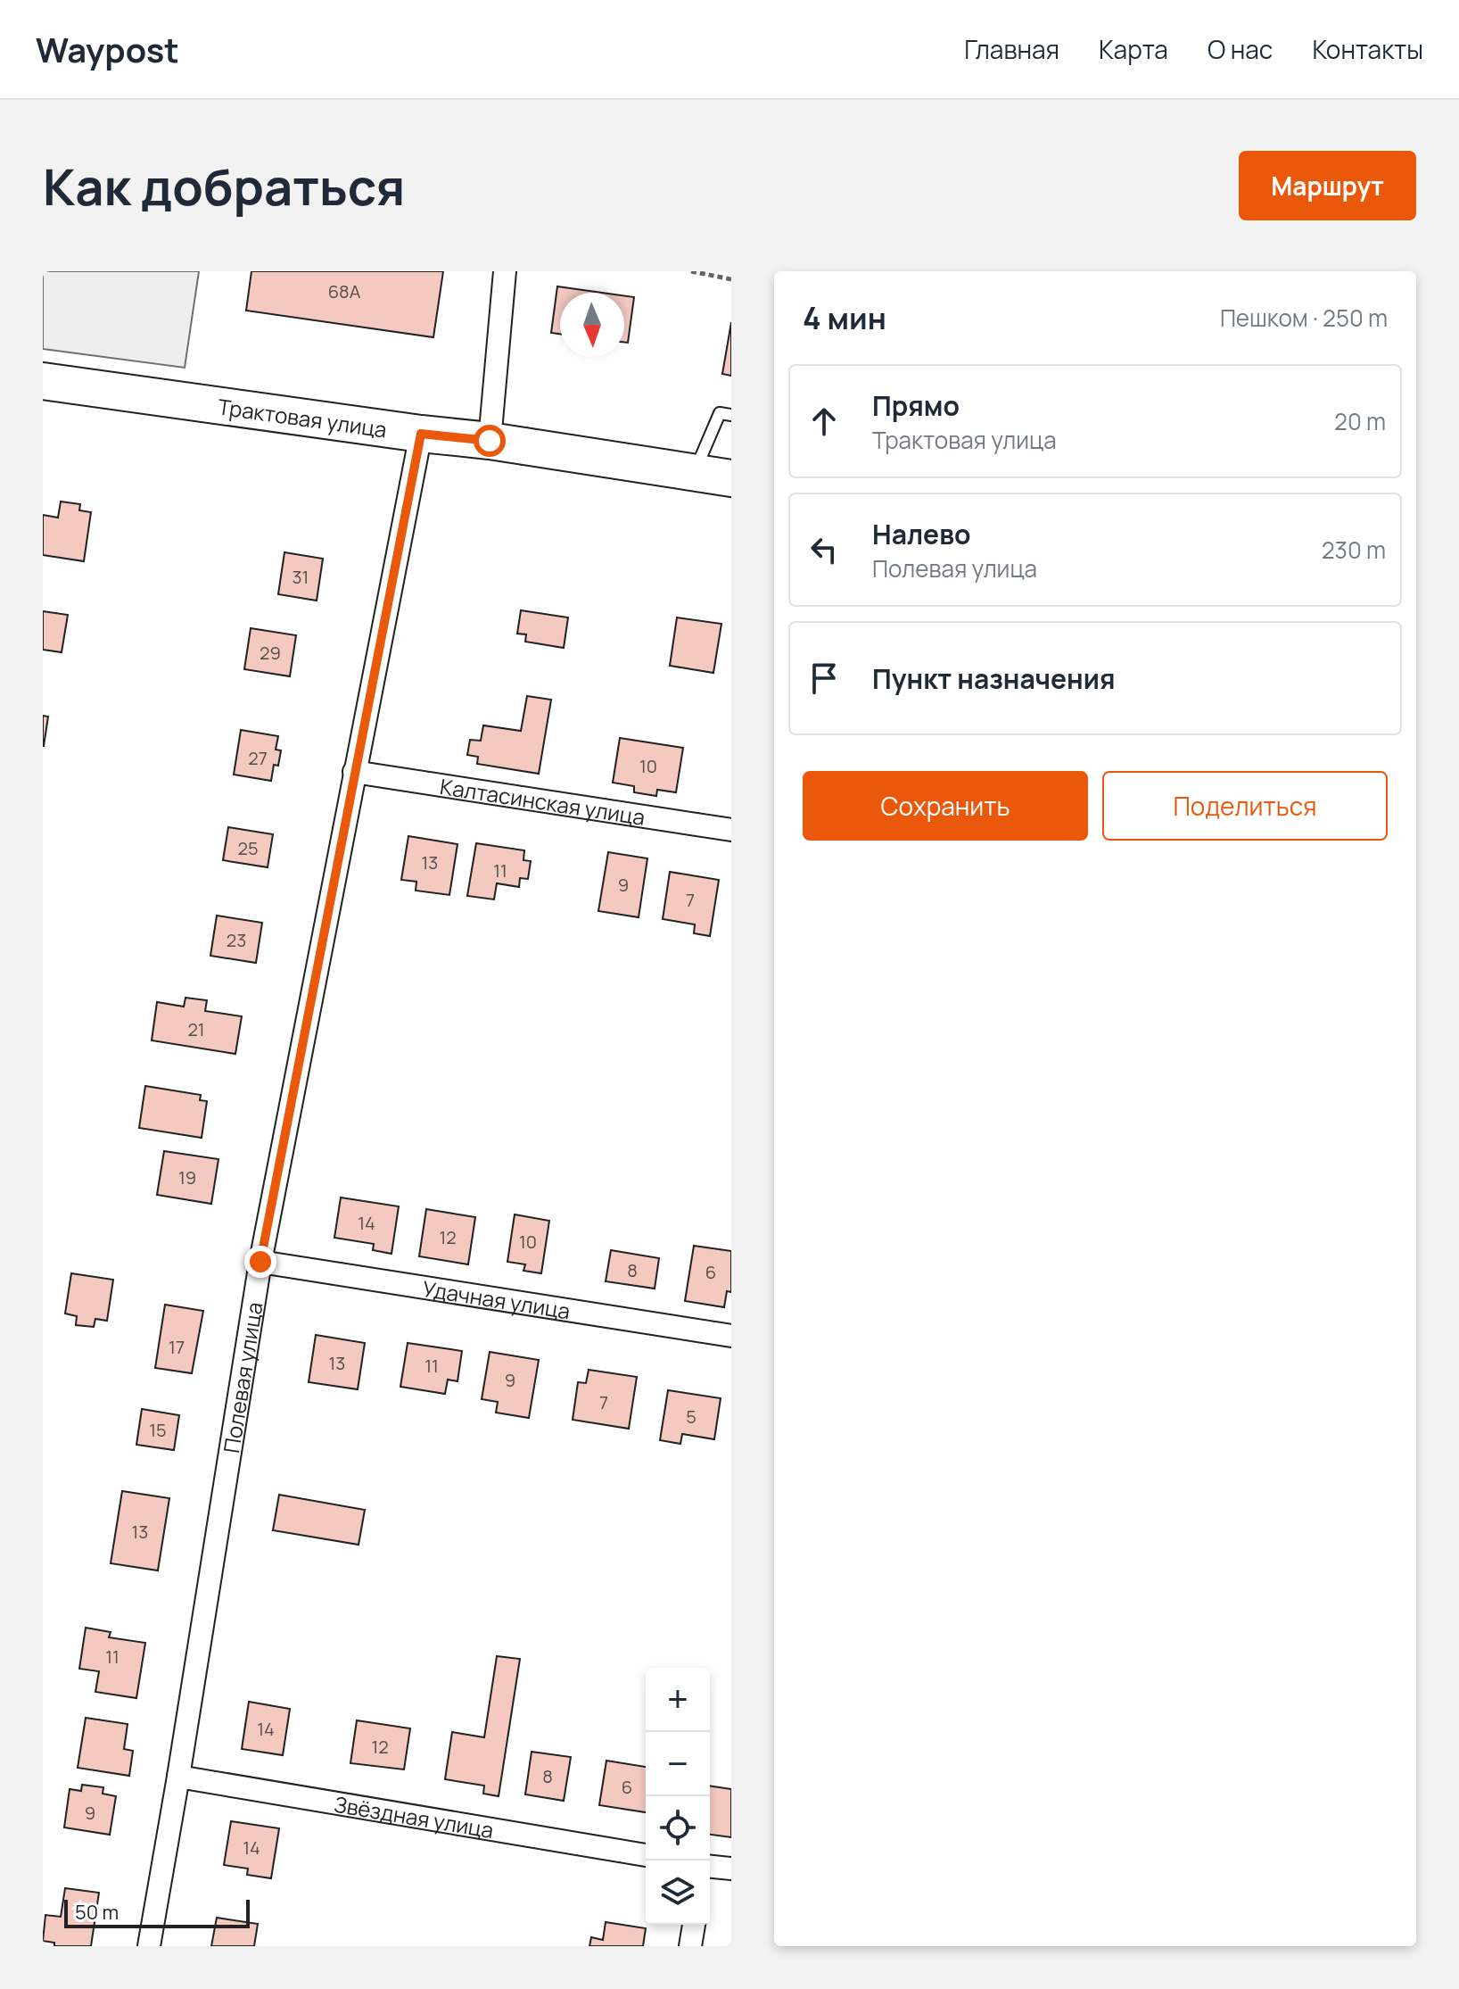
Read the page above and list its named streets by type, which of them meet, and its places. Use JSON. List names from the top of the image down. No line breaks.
{"streets":{"main road":["Трактовая улица"],"street":["Калтасинская улица","Удачная улица","Полевая улица","Звёздная улица"]},"crossings":[["Трактовая улица","Полевая улица"],["Калтасинская улица","Полевая улица"],["Удачная улица","Полевая улица"],["Полевая улица","Звёздная улица"]],"house_numbers":["68А","31","29","27","10","25","13","11","9","7","23","21","19","14","12","10","8","6","17","13","11","9","7","5","15","13","11","14","12","8","6","9","14"],"scale_bar":"50 m","north":"bottom","page":{"header":"Waypost","nav":["Главная","Карта","О нас","Контакты"],"buttons":["Маршрут",["Сохранить","Поделиться"]],"title":"Как добраться","heading":["4 мин","Пешком · 250 m"],"list":[["Прямо","Трактовая улица","20 m"],["Налево","Полевая улица","230 m"],"Пункт назначения"],"map_buttons":["+","−"],"scale":"50 m"}}
